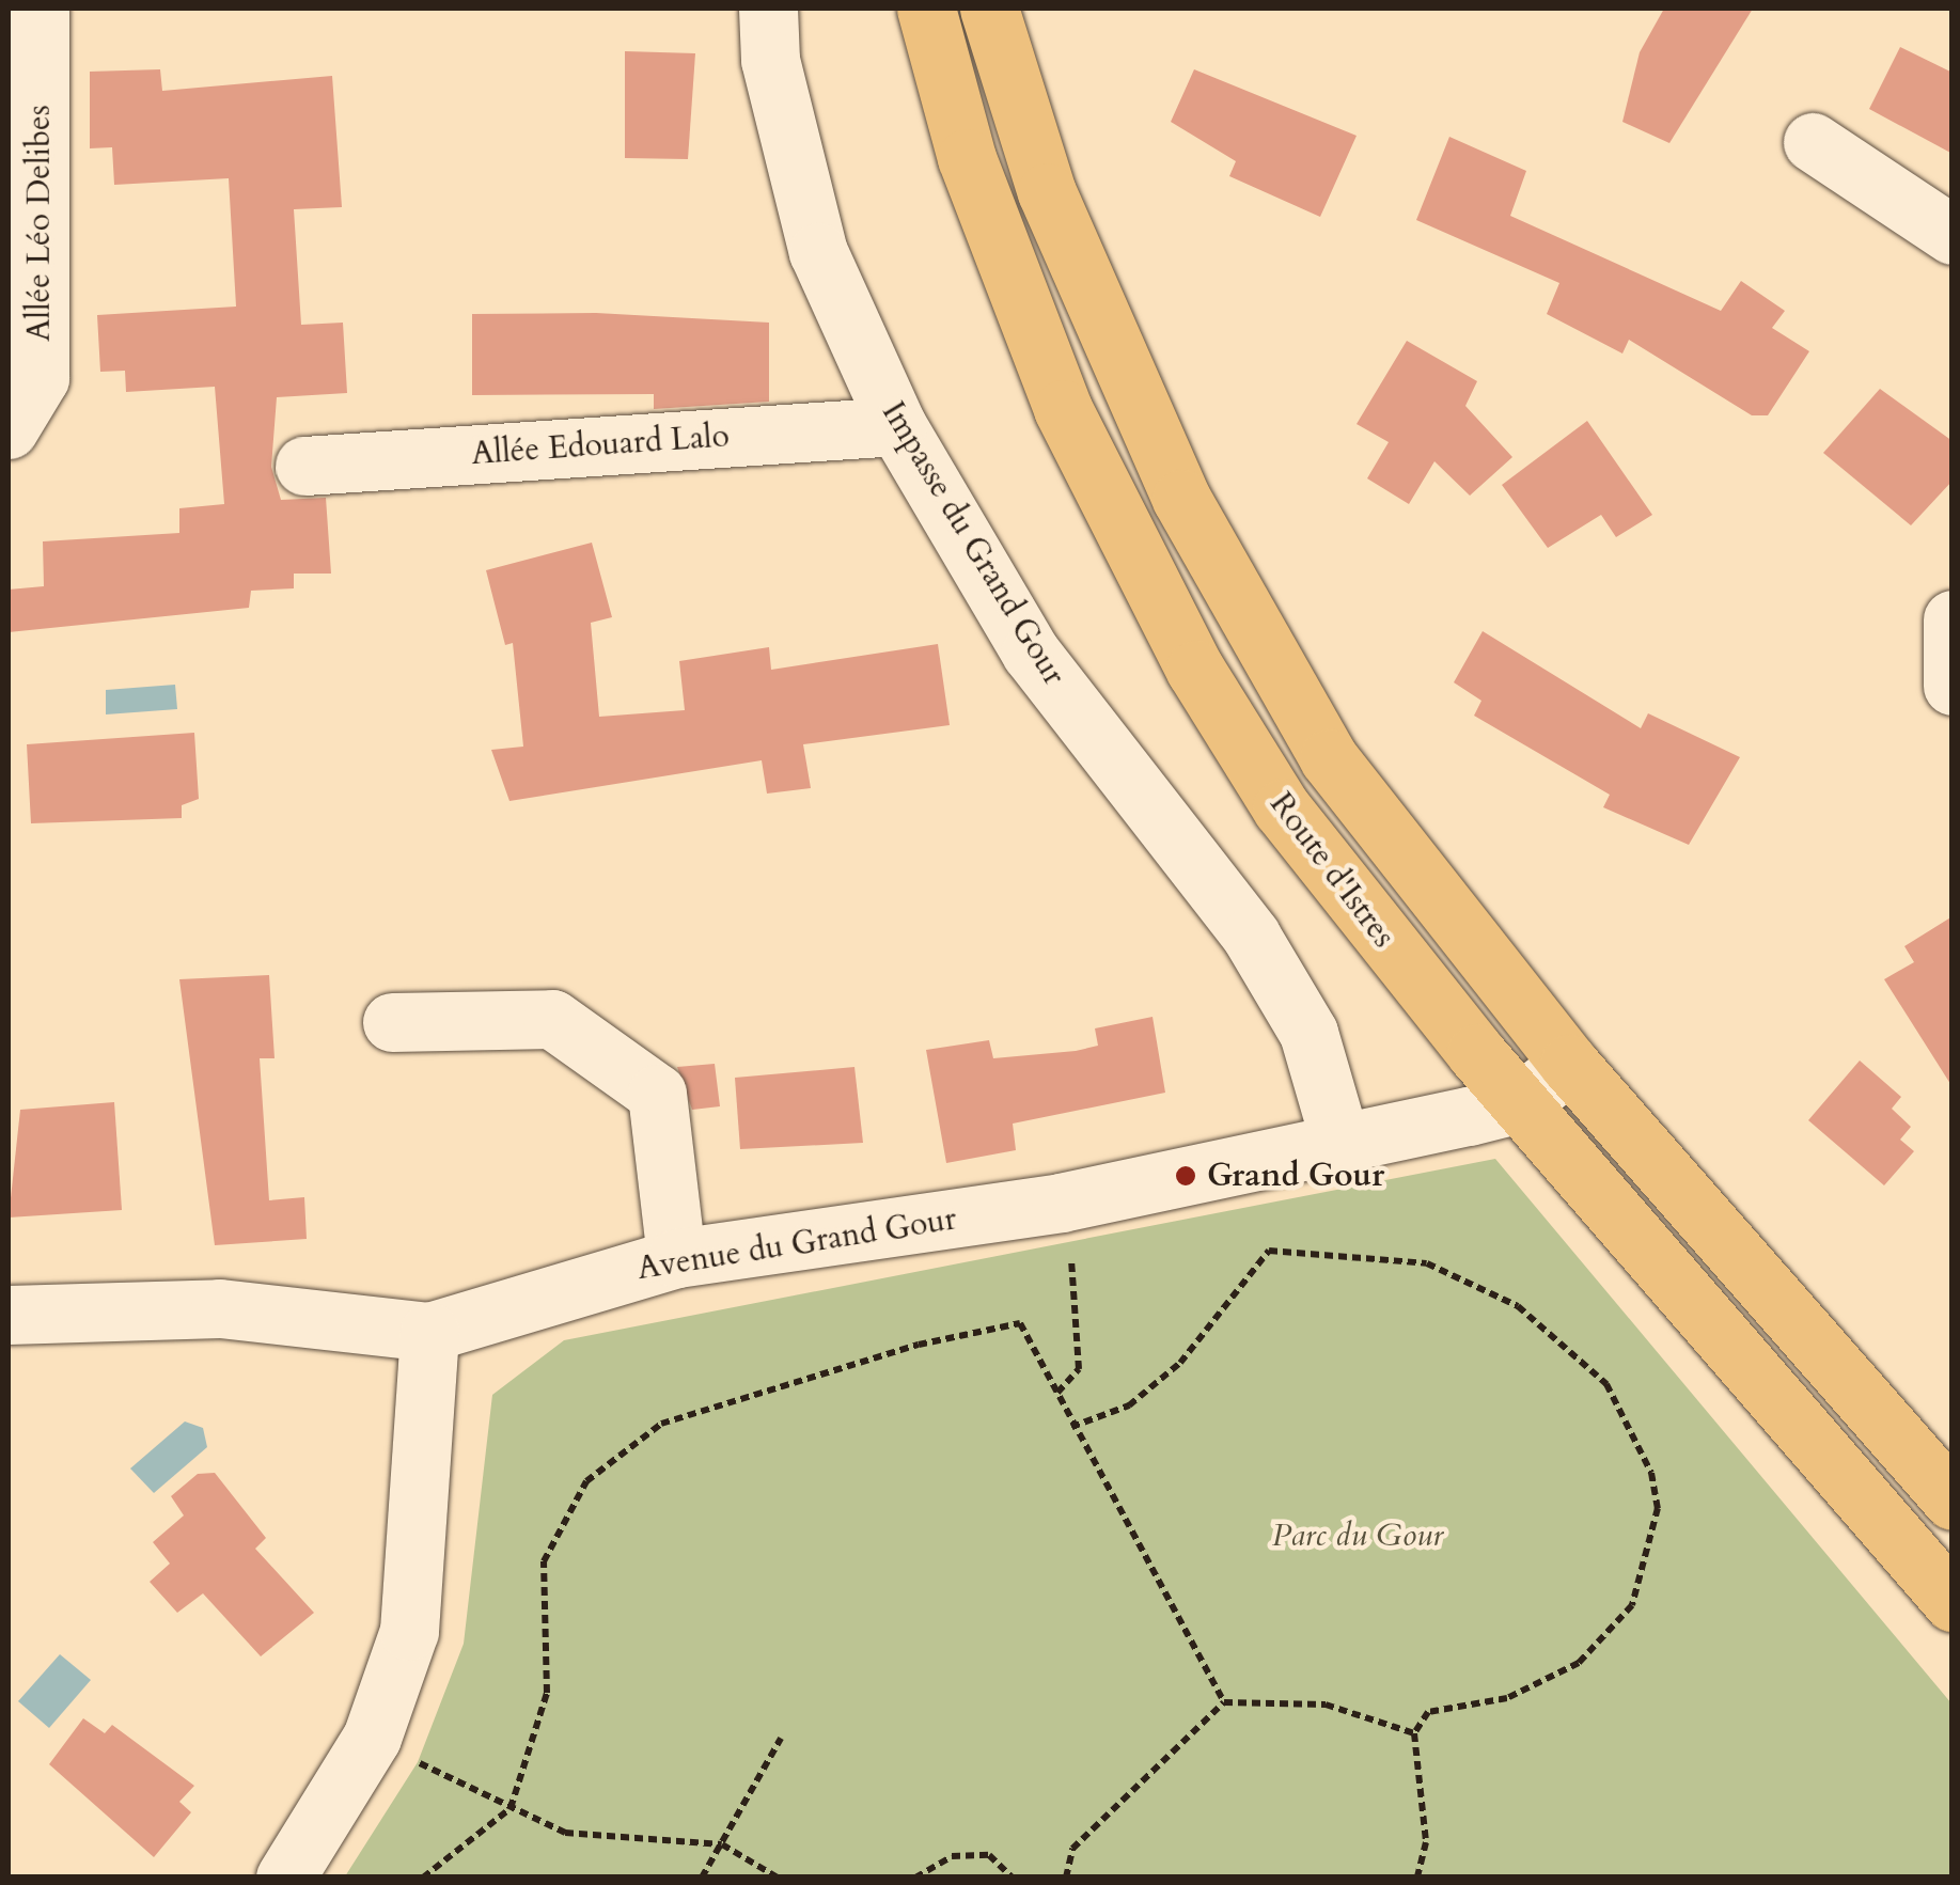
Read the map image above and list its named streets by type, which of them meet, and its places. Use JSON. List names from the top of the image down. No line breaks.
{"streets":{"main road":["Route d'Istres"],"street":["Allée Léo Delibes","Allée Edouard Lalo","Impasse du Grand Gour","Avenue du Grand Gour"]},"crossings":[["Allée Edouard Lalo","Impasse du Grand Gour"],["Impasse du Grand Gour","Avenue du Grand Gour"],["Route d'Istres","Avenue du Grand Gour"]],"parks":["Parc du Gour"],"places":["Grand Gour"]}
